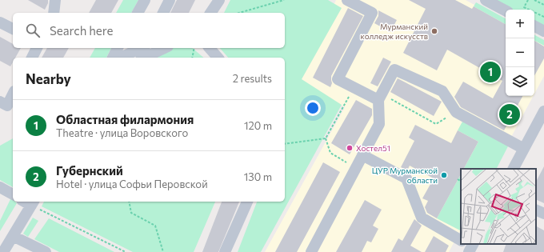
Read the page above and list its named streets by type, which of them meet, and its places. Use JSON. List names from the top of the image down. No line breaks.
{"places":["Мурманский колледж искусств","Хостел51","ЦУР Мурманской области"],"page":{"map_buttons":["+","−"],"search":"Search here","heading":["Nearby","2 results"],"pins":["1","2"],"list":[{"mark":"1","name":"Областная филармония","note":"Theatre · улица Воровского","value":"120 m"},{"mark":"2","name":"Губернский","note":"Hotel · улица Софьи Перовской","value":"130 m"}]}}
